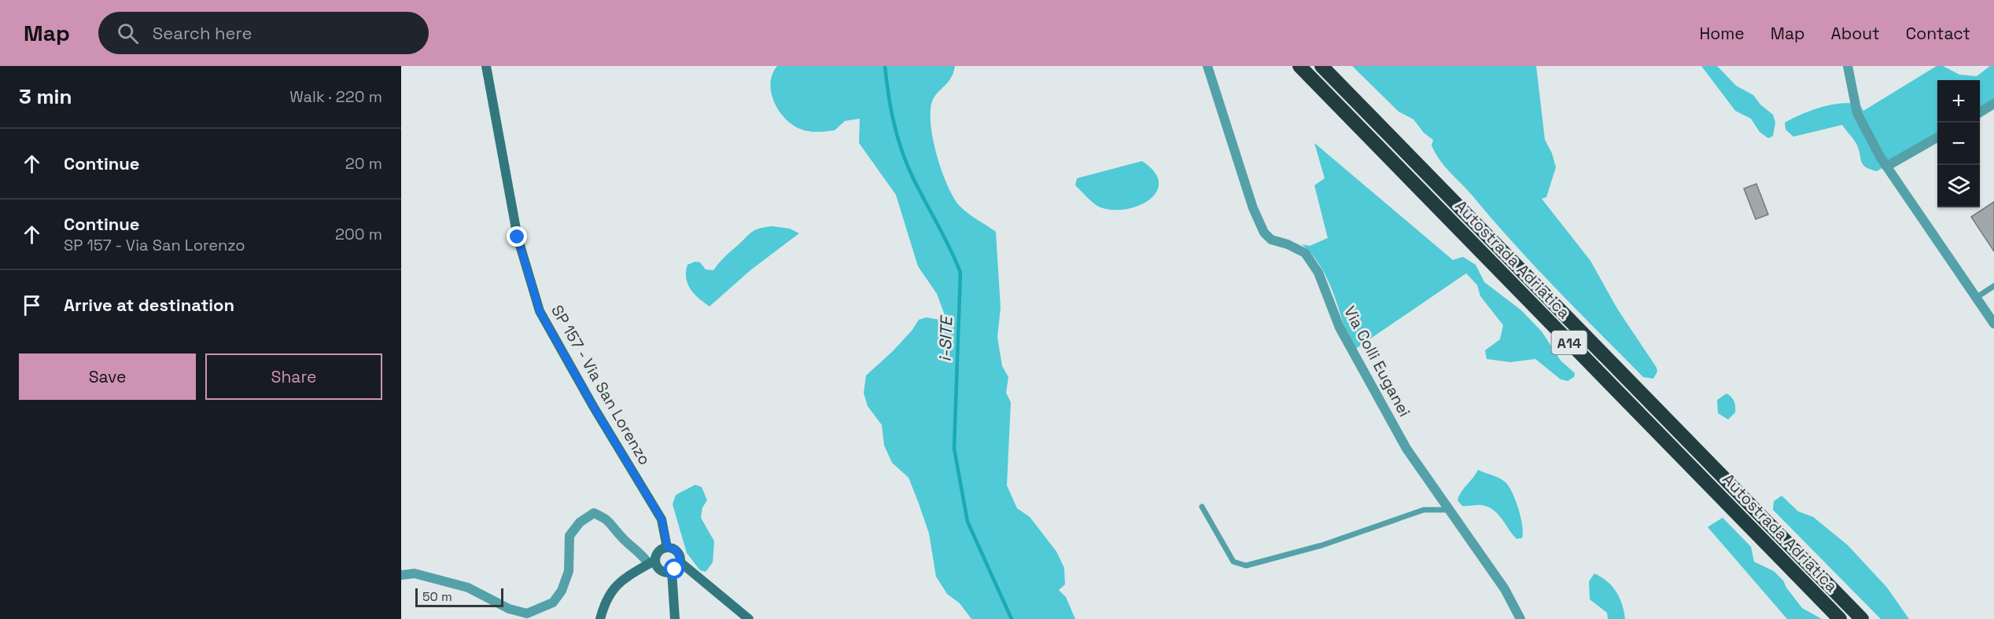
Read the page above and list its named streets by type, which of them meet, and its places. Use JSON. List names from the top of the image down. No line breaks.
{"streets":{"highway":["Autostrada Adriatica","A14"],"main road":["SP 157 - Via San Lorenzo"],"street":["Via Colli Euganei"]},"water":["i-SITE"],"scale_bar":"50 m","page":{"header":"Map","search":"Search here","nav":["Home","Map","About","Contact"],"heading":["3 min","Walk · 220 m"],"map_buttons":["+","−"],"list":[["Continue","20 m"],["Continue","SP 157 - Via San Lorenzo","200 m"],"Arrive at destination"],"buttons":["Save","Share"],"scale":"50 m"}}
